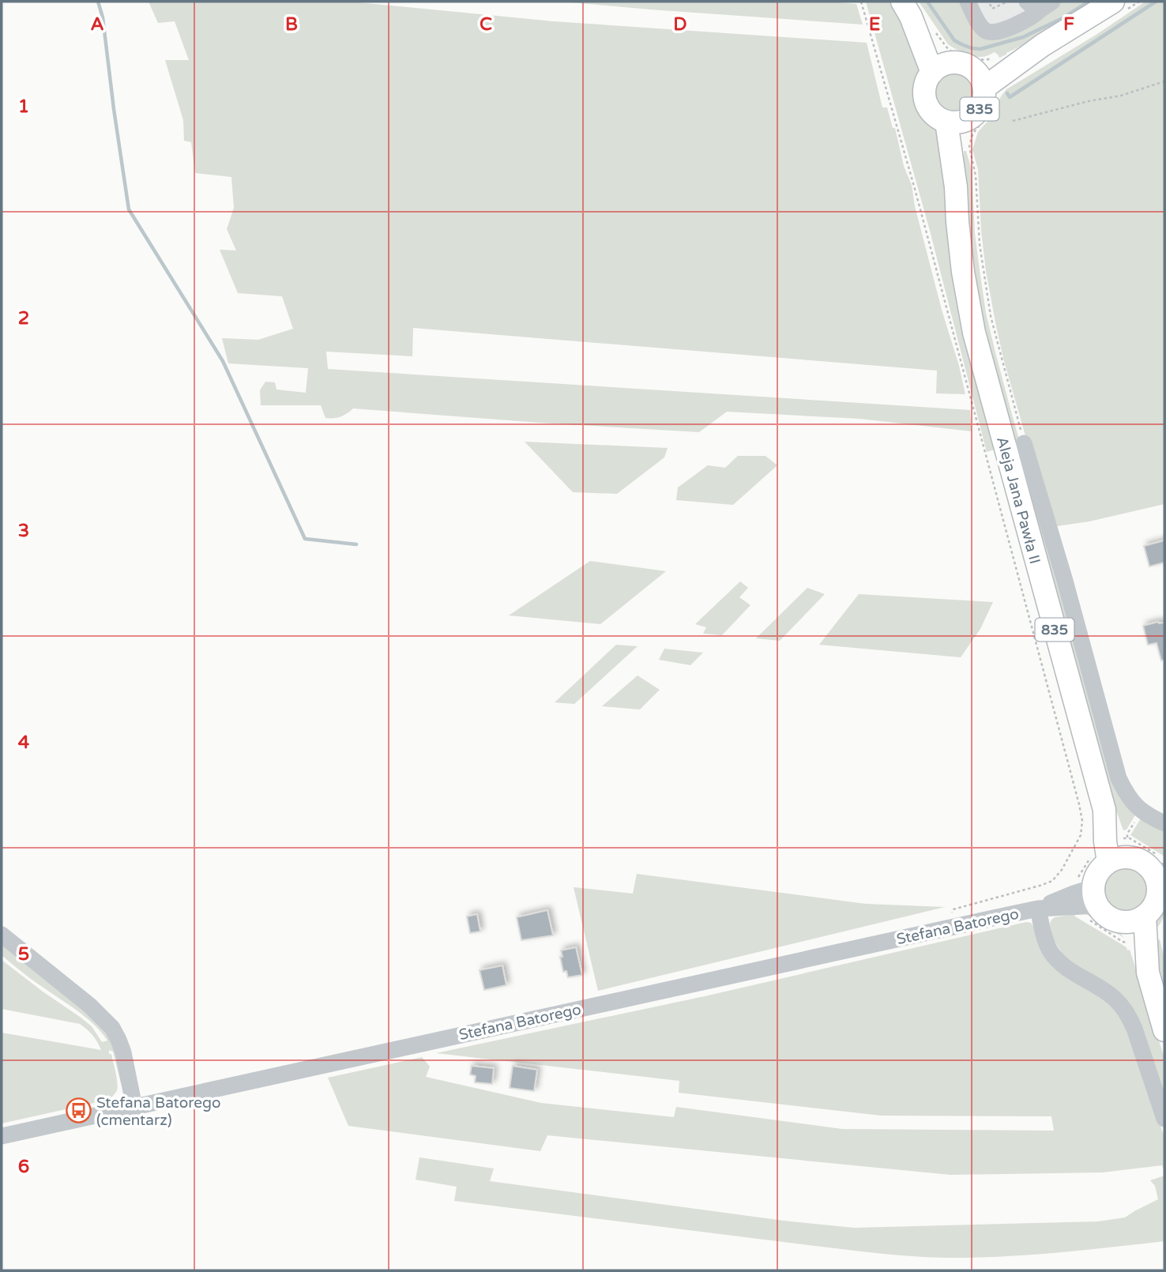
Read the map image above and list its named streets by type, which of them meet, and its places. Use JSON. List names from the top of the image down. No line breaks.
{"streets":{"main road":["835","Aleja Jana Pawła II"],"street":["Stefana Batorego"]},"crossings":[["835","Aleja Jana Pawła II"],["Aleja Jana Pawła II","Stefana Batorego"]],"places":{"bus stop":["Stefana Batorego (cmentarz)"]},"grid":{"columns":["A","B","C","D","E","F"],"rows":["1","2","3","4","5","6"]}}
